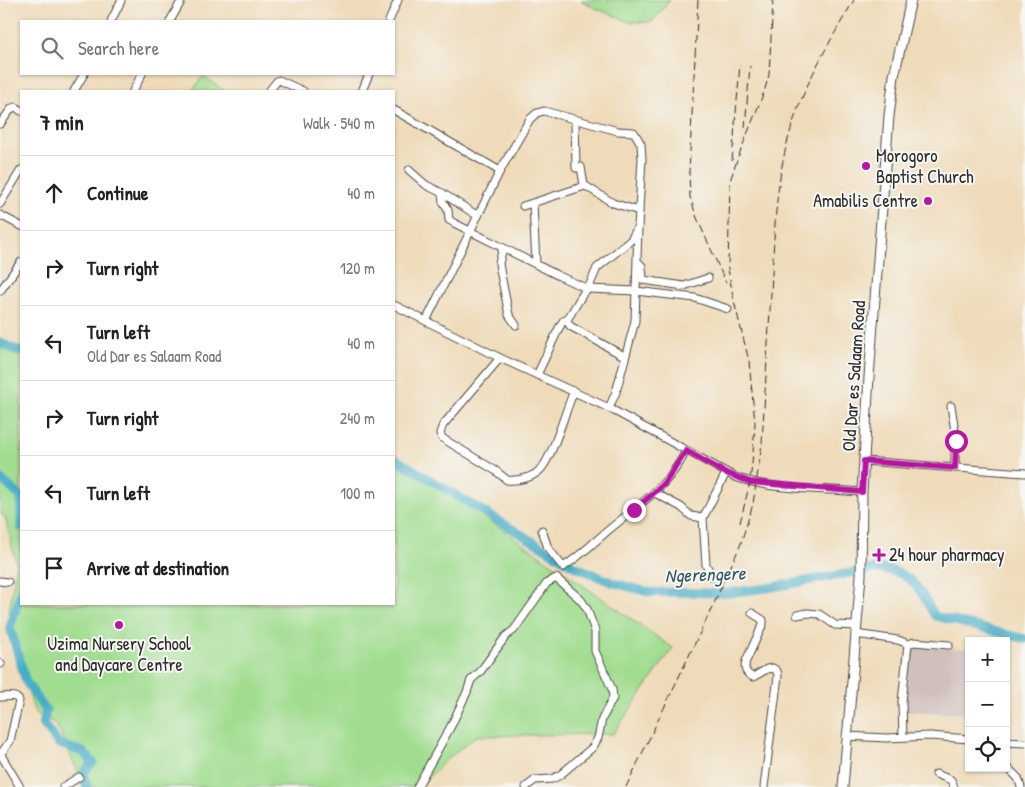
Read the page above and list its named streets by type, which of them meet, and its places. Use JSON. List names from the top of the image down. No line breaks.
{"streets":{"main road":["Old Dar es Salaam Road"]},"water":["Ngerengere"],"places":{"other":["Morogoro Baptist Church","Amabilis Centre","Uzima Nursery School and Daycare Centre"],"health":["24 hour pharmacy"]},"page":{"search":"Search here","heading":["7 min","Walk · 540 m"],"list":[["Continue","40 m"],["Turn right","120 m"],["Turn left","Old Dar es Salaam Road","40 m"],["Turn right","240 m"],["Turn left","100 m"],"Arrive at destination"],"map_buttons":["+","−"]}}
